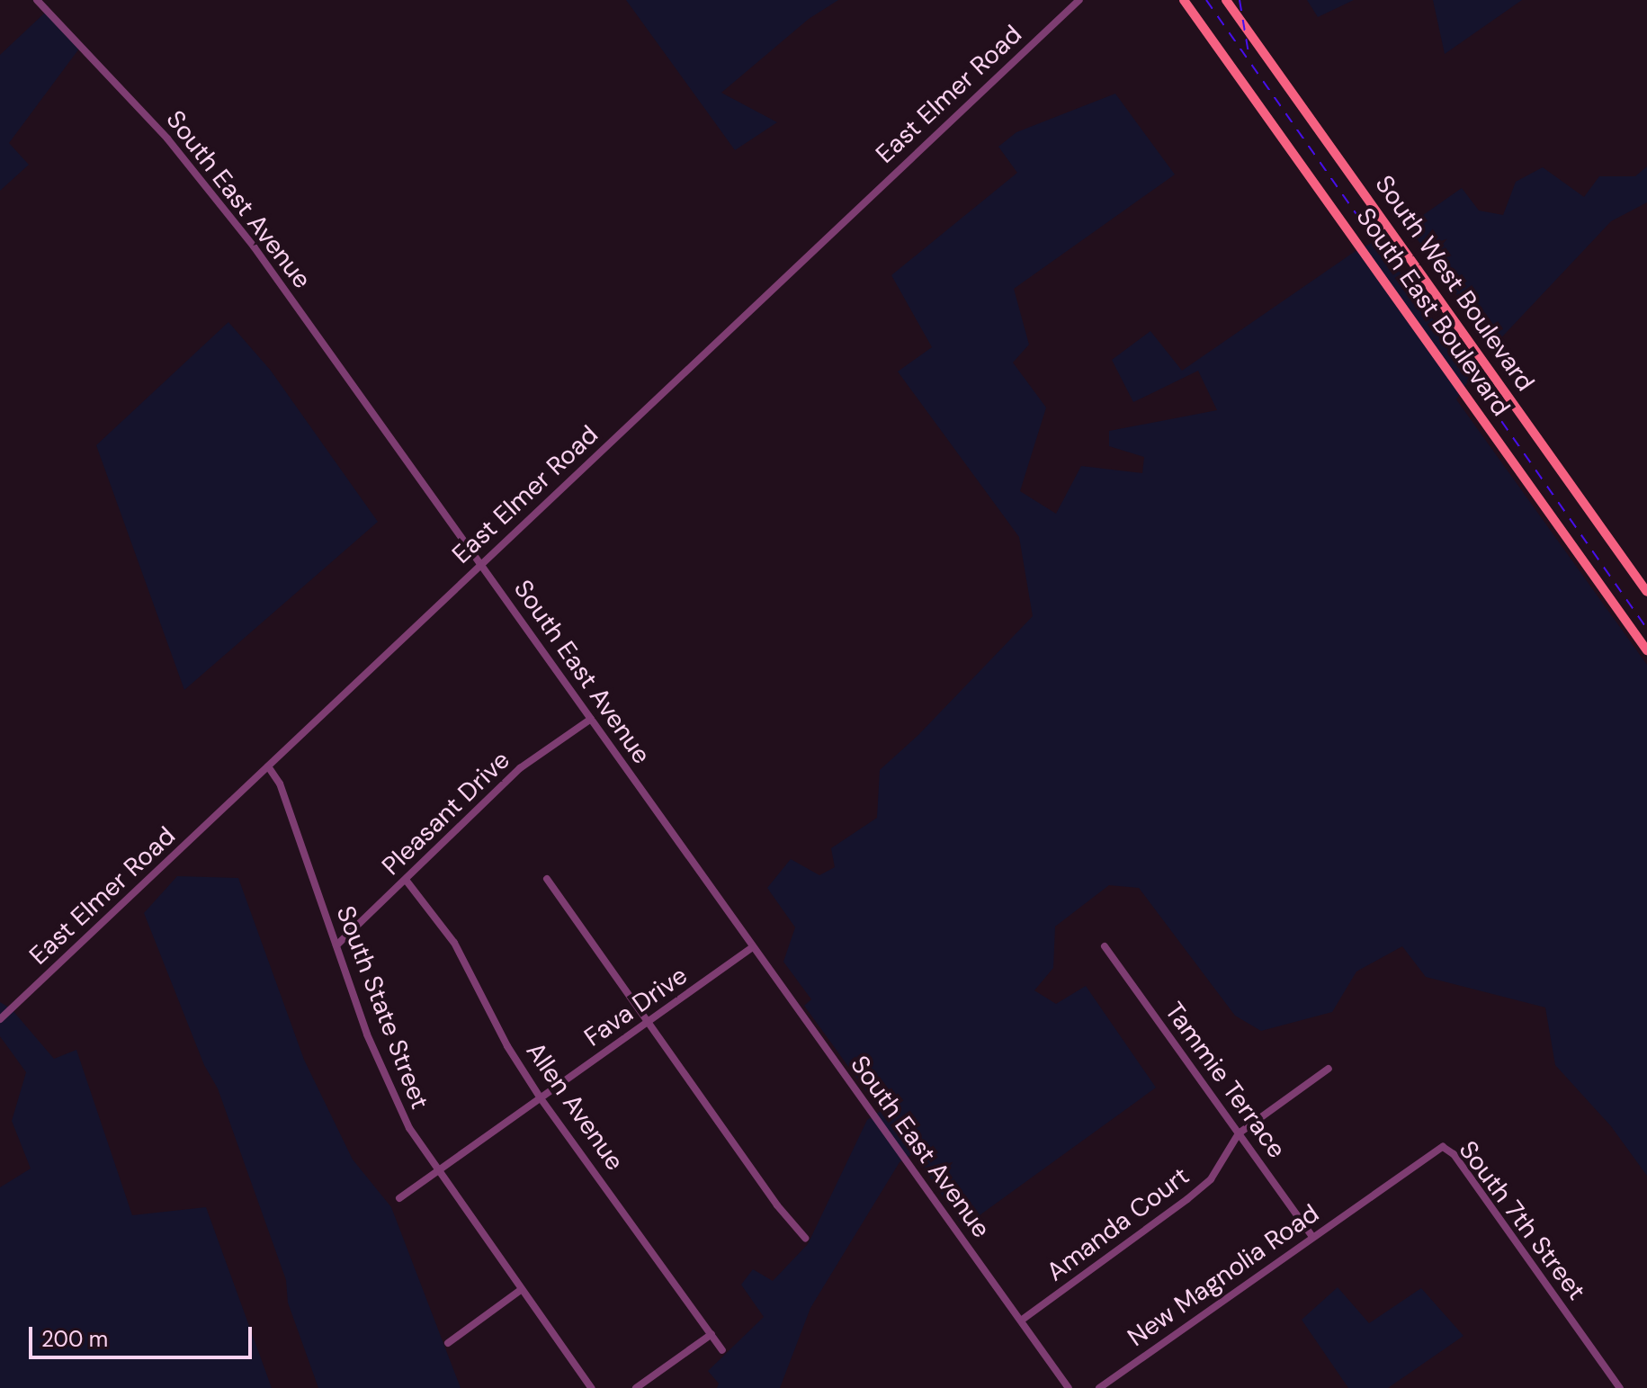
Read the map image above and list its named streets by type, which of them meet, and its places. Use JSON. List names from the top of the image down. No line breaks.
{"streets":{"main road":["South West Boulevard","South East Boulevard"],"street":["East Elmer Road","South East Avenue","Pleasant Drive","Fava Drive","South State Street","Tammie Terrace","Allen Avenue","South 7th Street","Amanda Court","New Magnolia Road"]},"crossings":[["East Elmer Road","South East Avenue"],["East Elmer Road","South State Street"],["South East Avenue","Pleasant Drive"],["South East Avenue","Fava Drive"],["South East Avenue","Amanda Court"],["Pleasant Drive","South State Street"],["Pleasant Drive","Allen Avenue"],["Fava Drive","South State Street"],["Fava Drive","Allen Avenue"],["Tammie Terrace","Amanda Court"],["Tammie Terrace","New Magnolia Road"],["South 7th Street","New Magnolia Road"]],"scale_bar":"200 m"}
